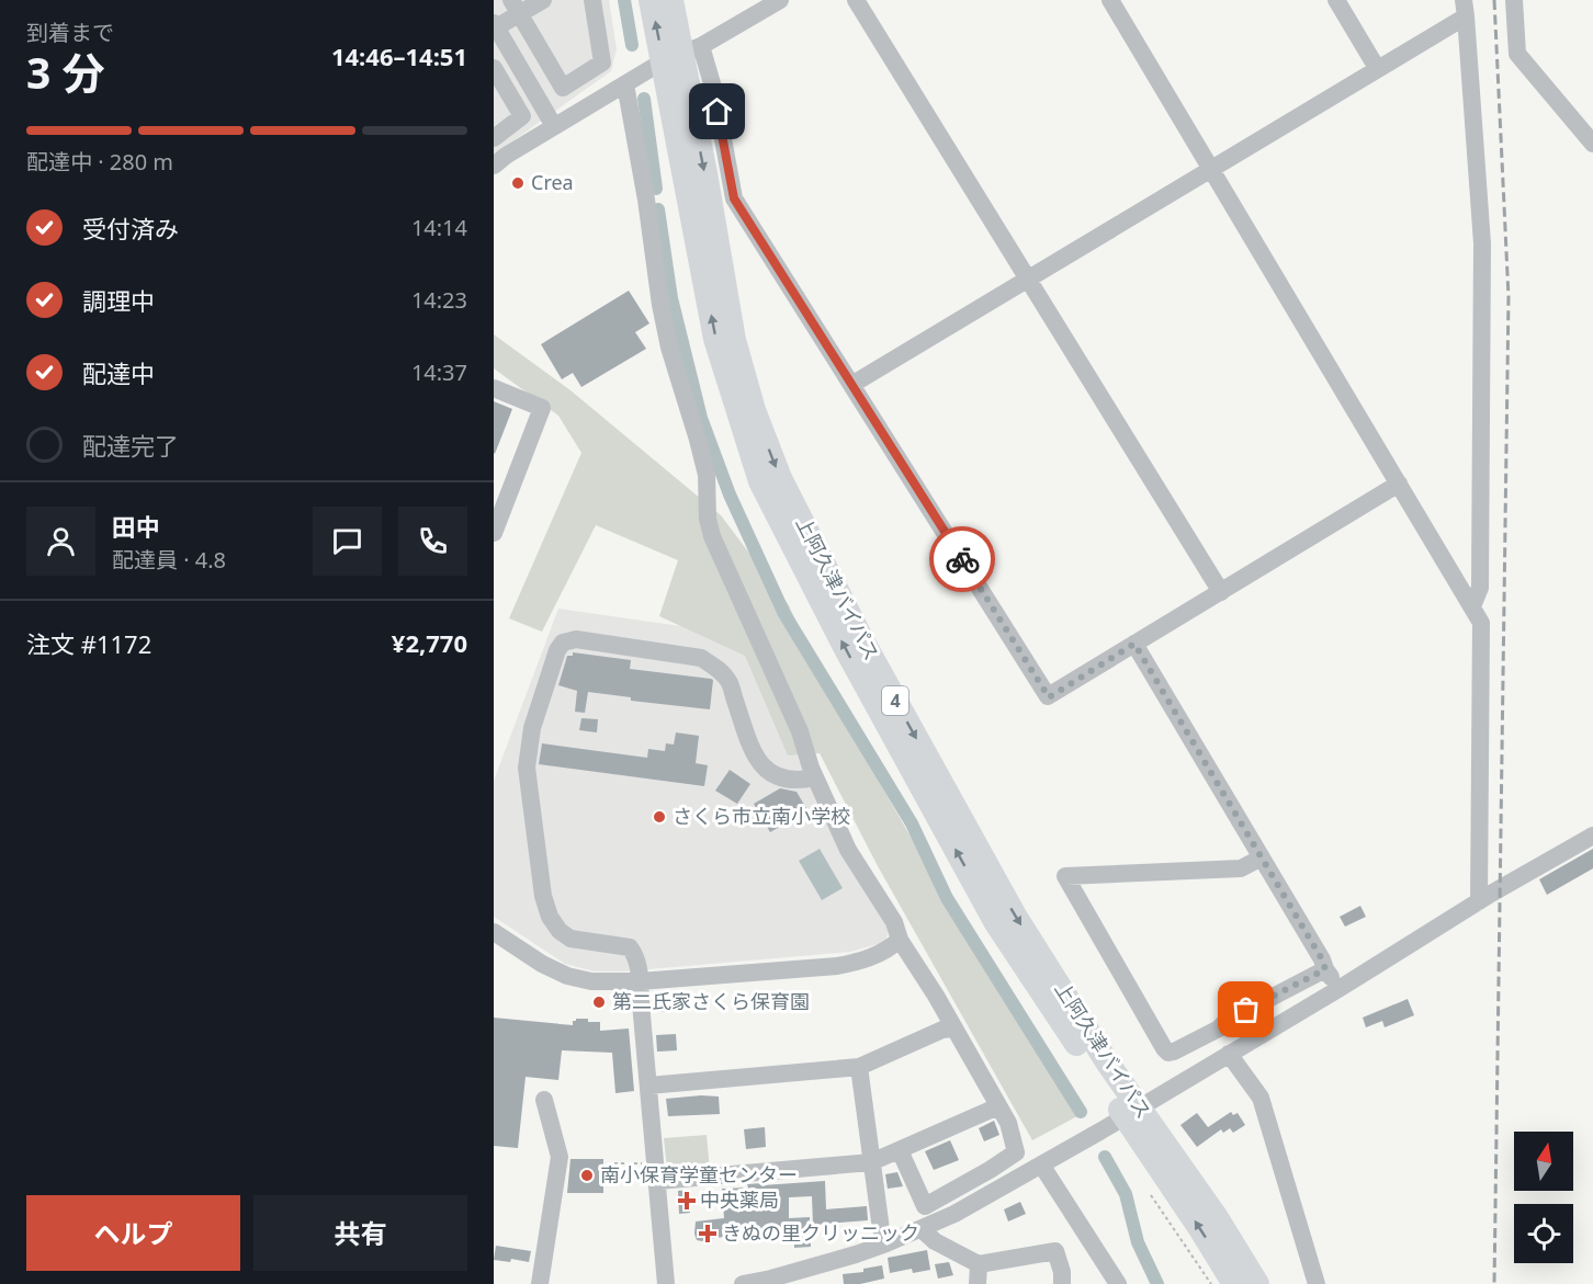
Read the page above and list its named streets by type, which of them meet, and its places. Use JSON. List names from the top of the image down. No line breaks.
{"streets":{"highway":["上阿久津バイパス","4"]},"places":{"other":["Crea","さくら市立南小学校","第二氏家さくら保育園","南小保育学童センター"],"health":["中央薬局","きぬの里クリッニック"]},"north":"top","page":{"heading":["3 分","到着まで","14:46–14:51"],"panel":["田中","配達員 · 4.8","注文 #1172","¥2,770"],"bar":"配達中 · 280 m","list":[["受付済み","14:14"],["調理中","14:23"],["配達中","14:37"],"配達完了"],"buttons":["ヘルプ","共有"]}}
